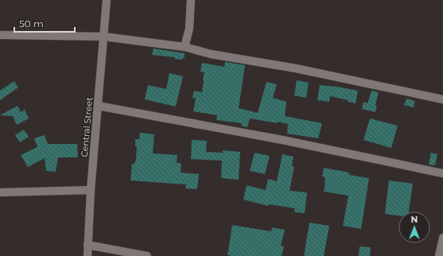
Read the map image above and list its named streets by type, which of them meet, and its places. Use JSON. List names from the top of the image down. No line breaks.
{"streets":{"street":["Central Street"]},"scale_bar":"50 m","north":"top"}
